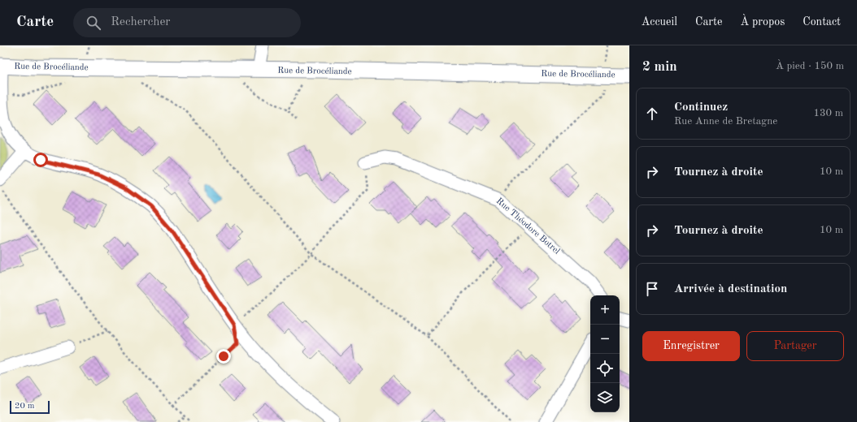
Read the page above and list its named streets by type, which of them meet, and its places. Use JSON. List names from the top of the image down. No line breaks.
{"streets":{"street":["Rue de Brocéliande","Rue Théodore Botrel"]},"scale_bar":"20 m","page":{"header":"Carte","search":"Rechercher","nav":["Accueil","Carte","À propos","Contact"],"heading":["2 min","À pied · 150 m"],"list":[["Continuez","Rue Anne de Bretagne","130 m"],["Tournez à droite","10 m"],["Tournez à droite","10 m"],"Arrivée à destination"],"map_buttons":["+","−"],"buttons":["Enregistrer","Partager"],"scale":"20 m"}}
